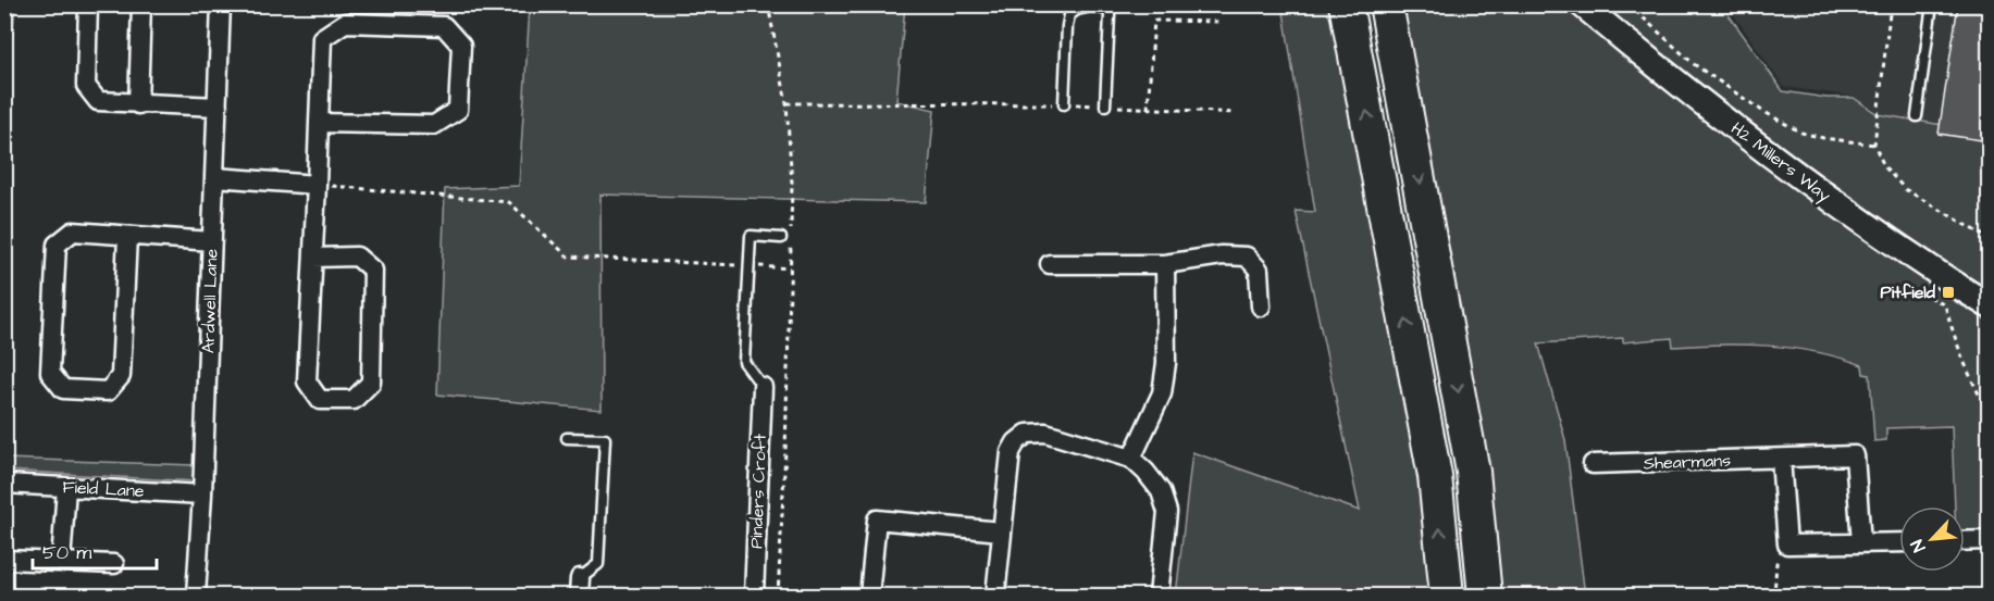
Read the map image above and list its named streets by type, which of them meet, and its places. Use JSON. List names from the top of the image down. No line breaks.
{"streets":{"street":["H2 Millers Way","Ardwell Lane","Shearmans","Field Lane","Pinders Croft"]},"crossings":[["Ardwell Lane","Field Lane"]],"places":{"transit":["Pitfield"]},"scale_bar":"50 m","north":"bottom left"}
